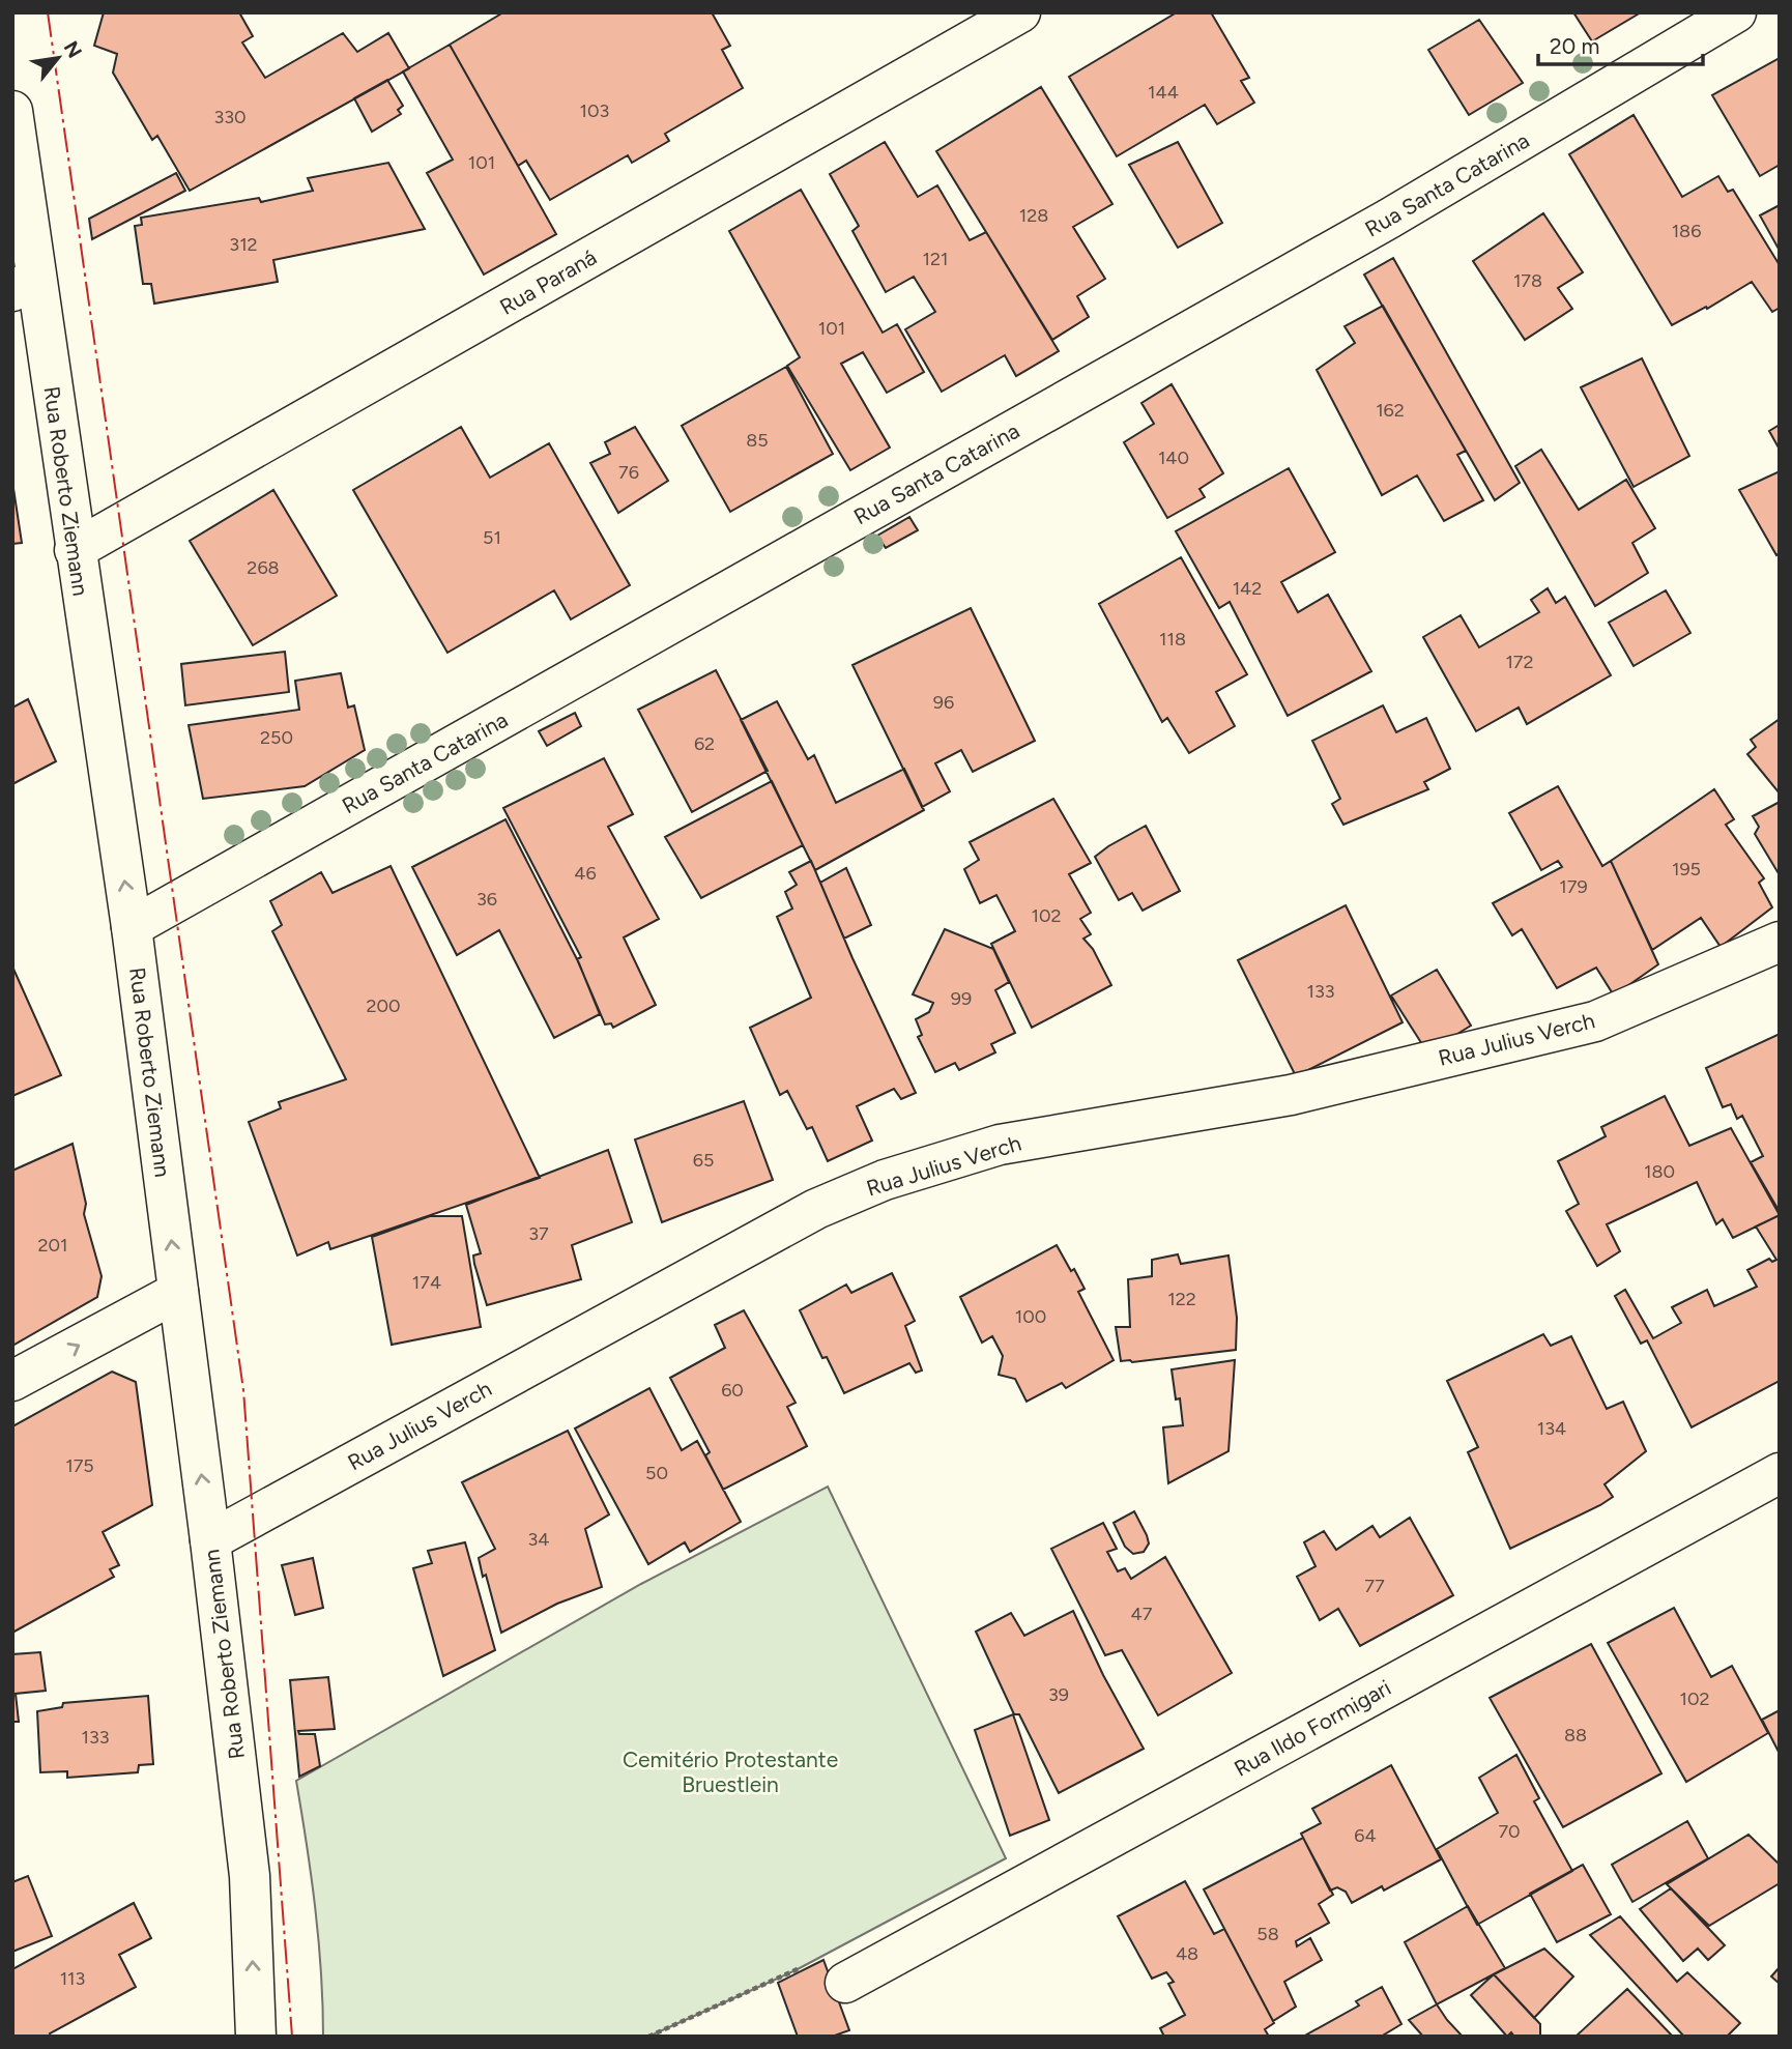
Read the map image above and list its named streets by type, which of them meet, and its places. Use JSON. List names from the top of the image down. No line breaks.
{"streets":{"street":["Rua Santa Catarina","Rua Paraná","Rua Roberto Ziemann","Rua Julius Verch","Rua Ildo Formigari"]},"crossings":[["Rua Santa Catarina","Rua Roberto Ziemann"],["Rua Paraná","Rua Roberto Ziemann"],["Rua Roberto Ziemann","Rua Julius Verch"]],"one_way":["Rua Roberto Ziemann"],"parks":["Cemitério Protestante Bruestlein"],"house_numbers":["144","103","330","101","128","186","312","121","178","101","162","85","140","76","51","268","142","118","172","96","250","62","195","46","179","36","102","133","99","200","65","180","37","201","174","122","100","60","134","175","50","34","77","47","39","102","88","133","70","64","58","48","113"],"scale_bar":"20 m","north":"top right"}
